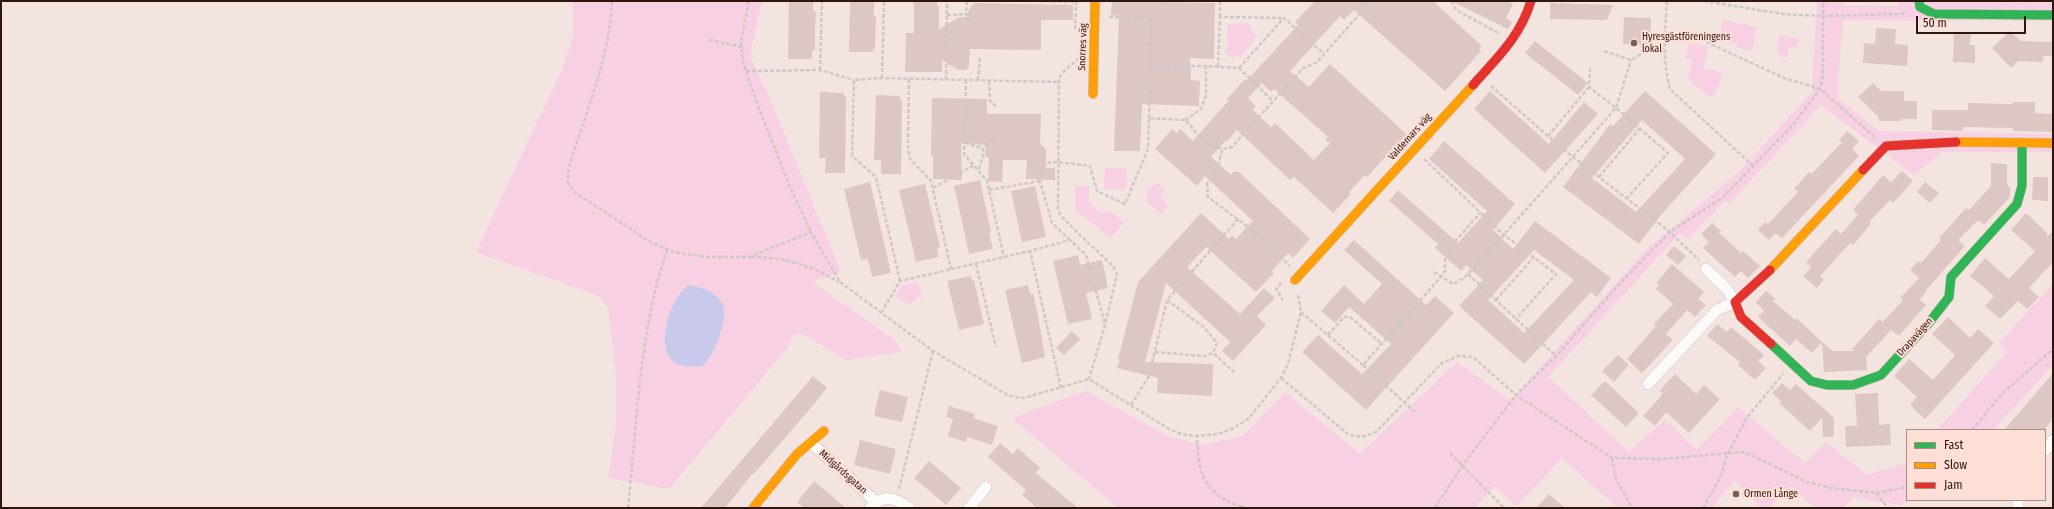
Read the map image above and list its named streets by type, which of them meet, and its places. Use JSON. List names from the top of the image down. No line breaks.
{"streets":{"street":["Snorres väg","Valdemars väg","Drapavägen","Midgårdsgatan"]},"places":["Hyresgästföreningens lokal","Ormen Långe"],"legend":["Fast","Slow","Jam"],"scale_bar":"50 m"}
